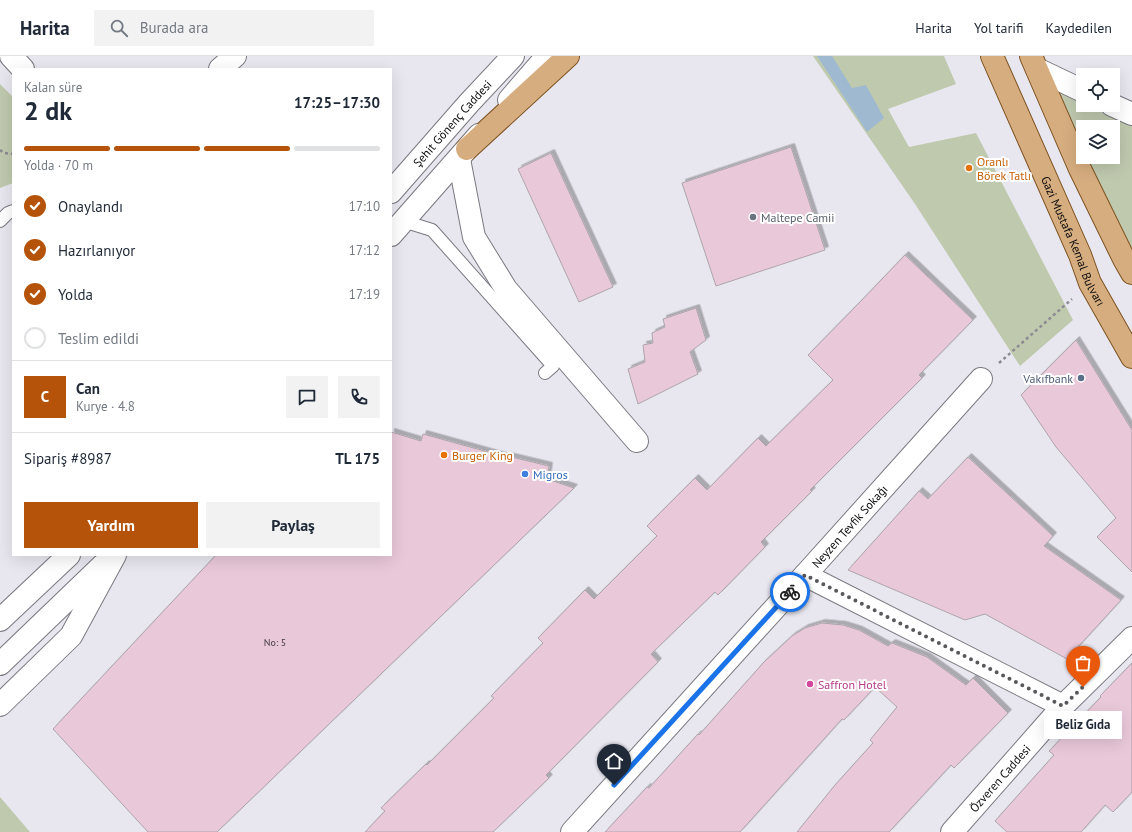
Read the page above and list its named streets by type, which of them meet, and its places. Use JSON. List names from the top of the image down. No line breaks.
{"streets":{"main road":["Gazi Mustafa Kemal Bulvarı"],"street":["Şehit Gönenç Caddesi","Neyzen Tevfik Sokağı","Özveren Caddesi"]},"places":["Oranlı Börek Tatlı","Maltepe Camii","Vakıfbank","Burger King","Migros","Saffron Hotel","Beliz Gıda"],"house_numbers":["No: 5"],"page":{"header":"Harita","search":"Burada ara","nav":["Harita","Yol tarifi","Kaydedilen"],"heading":["2 dk","Kalan süre","17:25–17:30"],"panel":["Can","Kurye · 4.8","Sipariş #8987","TL 175"],"bar":"Yolda · 70 m","list":[["Onaylandı","17:10"],["Hazırlanıyor","17:12"],["Yolda","17:19"],"Teslim edildi"],"round":"C","buttons":["Yardım","Paylaş"],"bubble":"Beliz Gıda"}}
